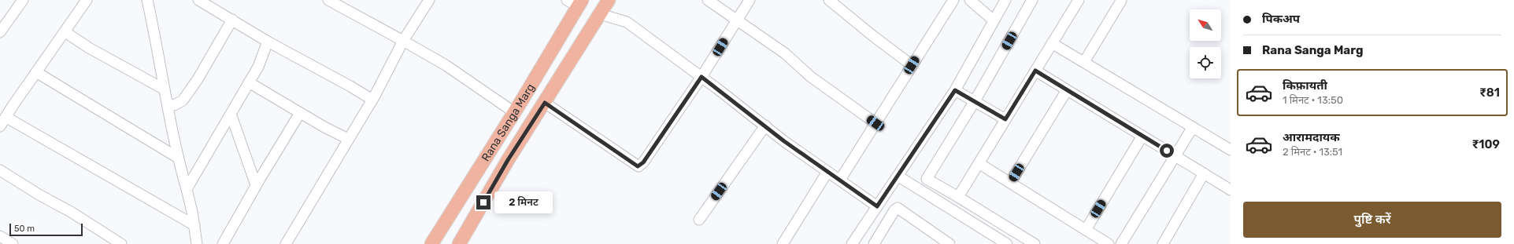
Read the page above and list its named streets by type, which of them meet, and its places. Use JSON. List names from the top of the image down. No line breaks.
{"streets":{"main road":["Rana Sanga Marg"]},"scale_bar":"50 m","north":"top left","page":{"banner":["पिकअप","Rana Sanga Marg"],"list":[{"name":"किफ़ायती","note":"1 मिनट · 13:50","value":"₹81"},{"name":"आरामदायक","note":"2 मिनट · 13:51","value":"₹109"}],"bubble":"2 मिनट","buttons":"पुष्टि करें","scale":"50 m"}}
